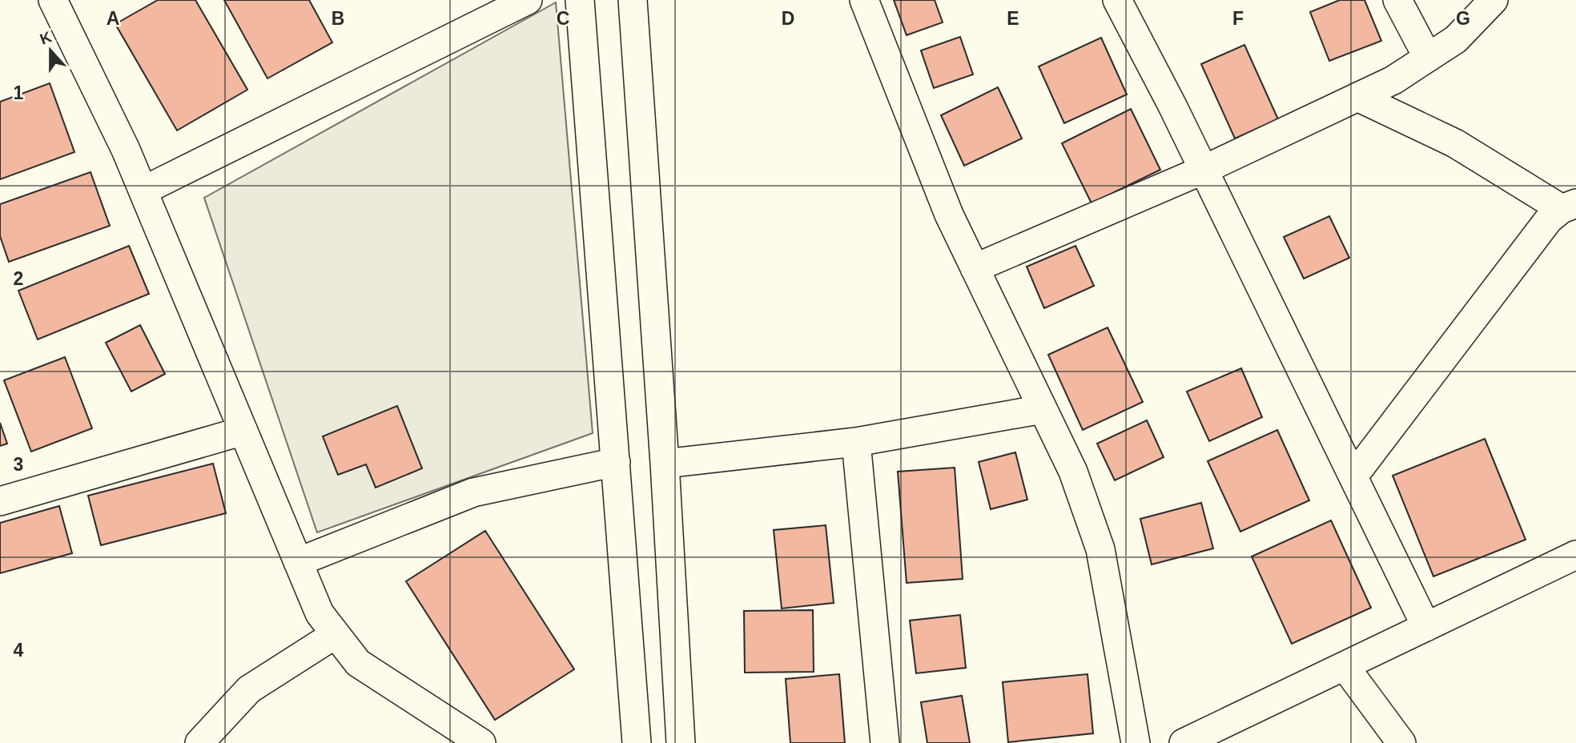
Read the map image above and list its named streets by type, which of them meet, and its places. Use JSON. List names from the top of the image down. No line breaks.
{"north":"top","grid":{"columns":["A","B","C","D","E","F","G"],"rows":["1","2","3","4"]}}
